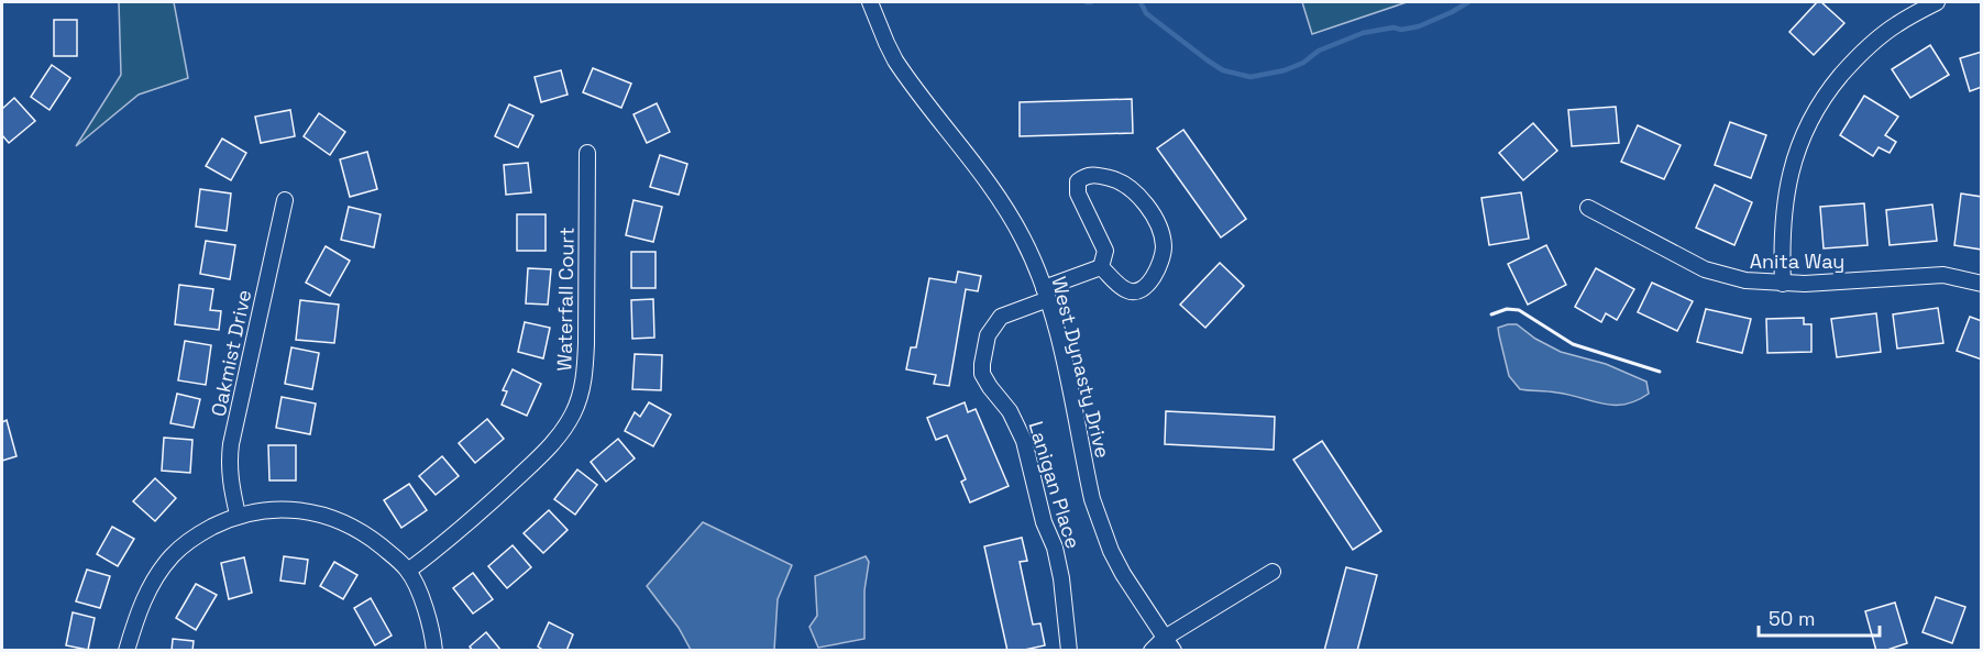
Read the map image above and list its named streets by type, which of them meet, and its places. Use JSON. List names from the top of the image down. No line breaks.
{"streets":{"street":["Anita Way","Waterfall Court","Oakmist Drive","West Dynasty Drive","Lanigan Place"]},"crossings":[["West Dynasty Drive","Lanigan Place"]],"scale_bar":"50 m"}
